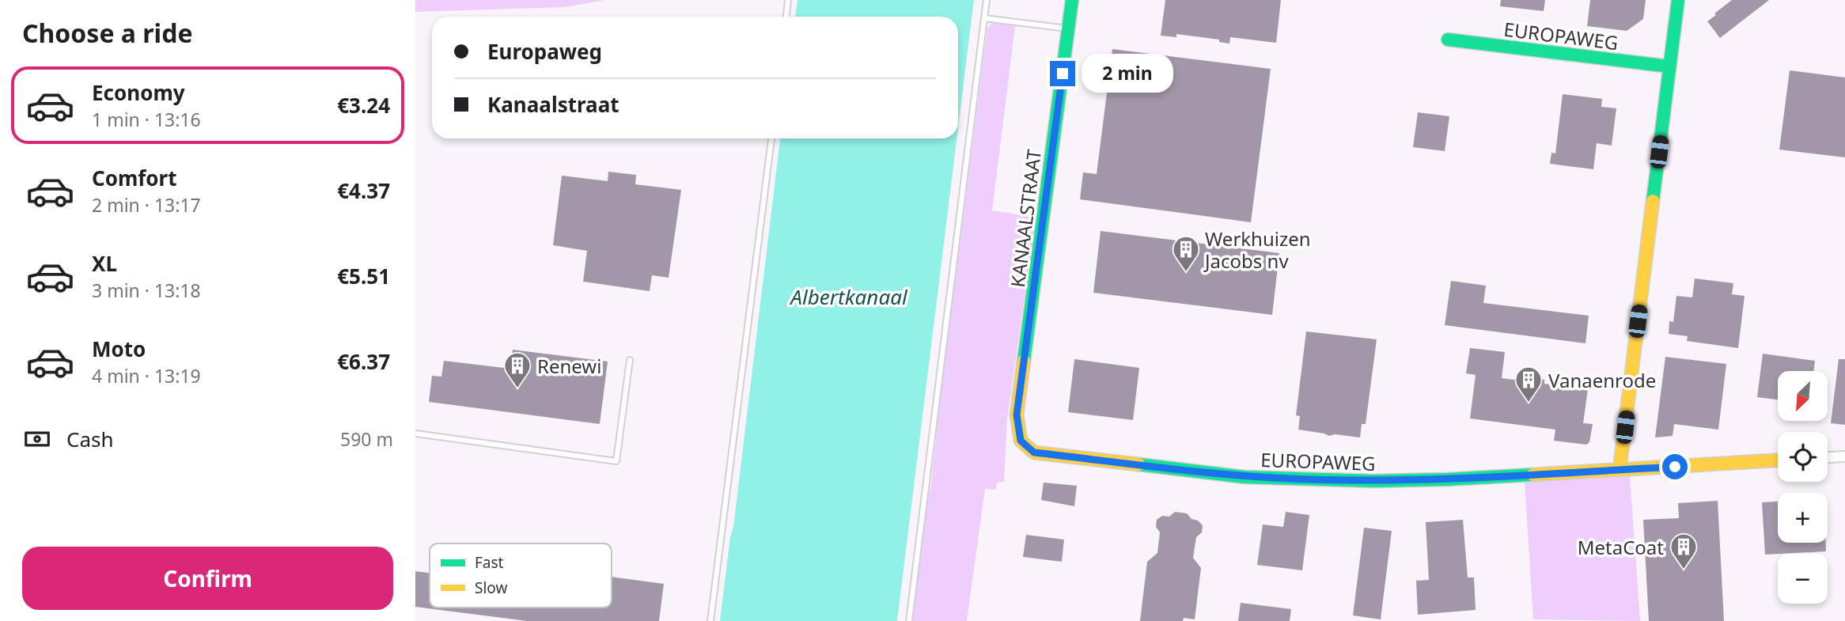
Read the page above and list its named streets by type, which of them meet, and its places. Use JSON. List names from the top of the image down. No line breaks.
{"streets":{"street":["EUROPAWEG","KANAALSTRAAT"]},"crossings":[["EUROPAWEG","KANAALSTRAAT"]],"water":["Albertkanaal"],"places":{"building":["Werkhuizen Jacobs nv","Renewi","Vanaenrode","MetaCoat"]},"legend":["Fast","Slow"],"north":"bottom left","page":{"heading":"Choose a ride","banner":["Europaweg","Kanaalstraat"],"bubble":"2 min","list":[{"name":"Economy","note":"1 min · 13:16","value":"€3.24"},{"name":"Comfort","note":"2 min · 13:17","value":"€4.37"},{"name":"XL","note":"3 min · 13:18","value":"€5.51"},{"name":"Moto","note":"4 min · 13:19","value":"€6.37"}],"map_buttons":["+","−"],"pay":["Cash","590 m"],"buttons":"Confirm"}}
